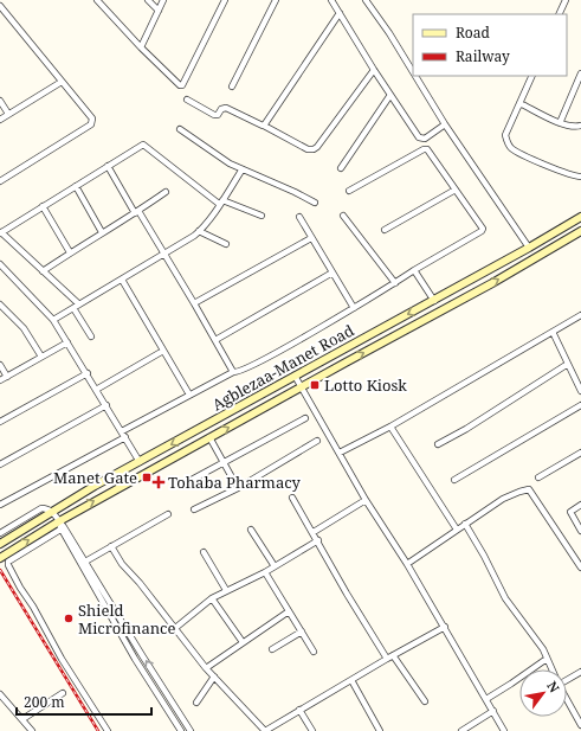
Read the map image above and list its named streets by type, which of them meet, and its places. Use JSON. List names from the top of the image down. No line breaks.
{"streets":{"main road":["Agblezaa-Manet Road"]},"places":{"transit":["Lotto Kiosk","Manet Gate"],"health":["Tohaba Pharmacy"],"other":["Shield Microfinance"]},"legend":["Road","Railway"],"scale_bar":"200 m","north":"top right"}
